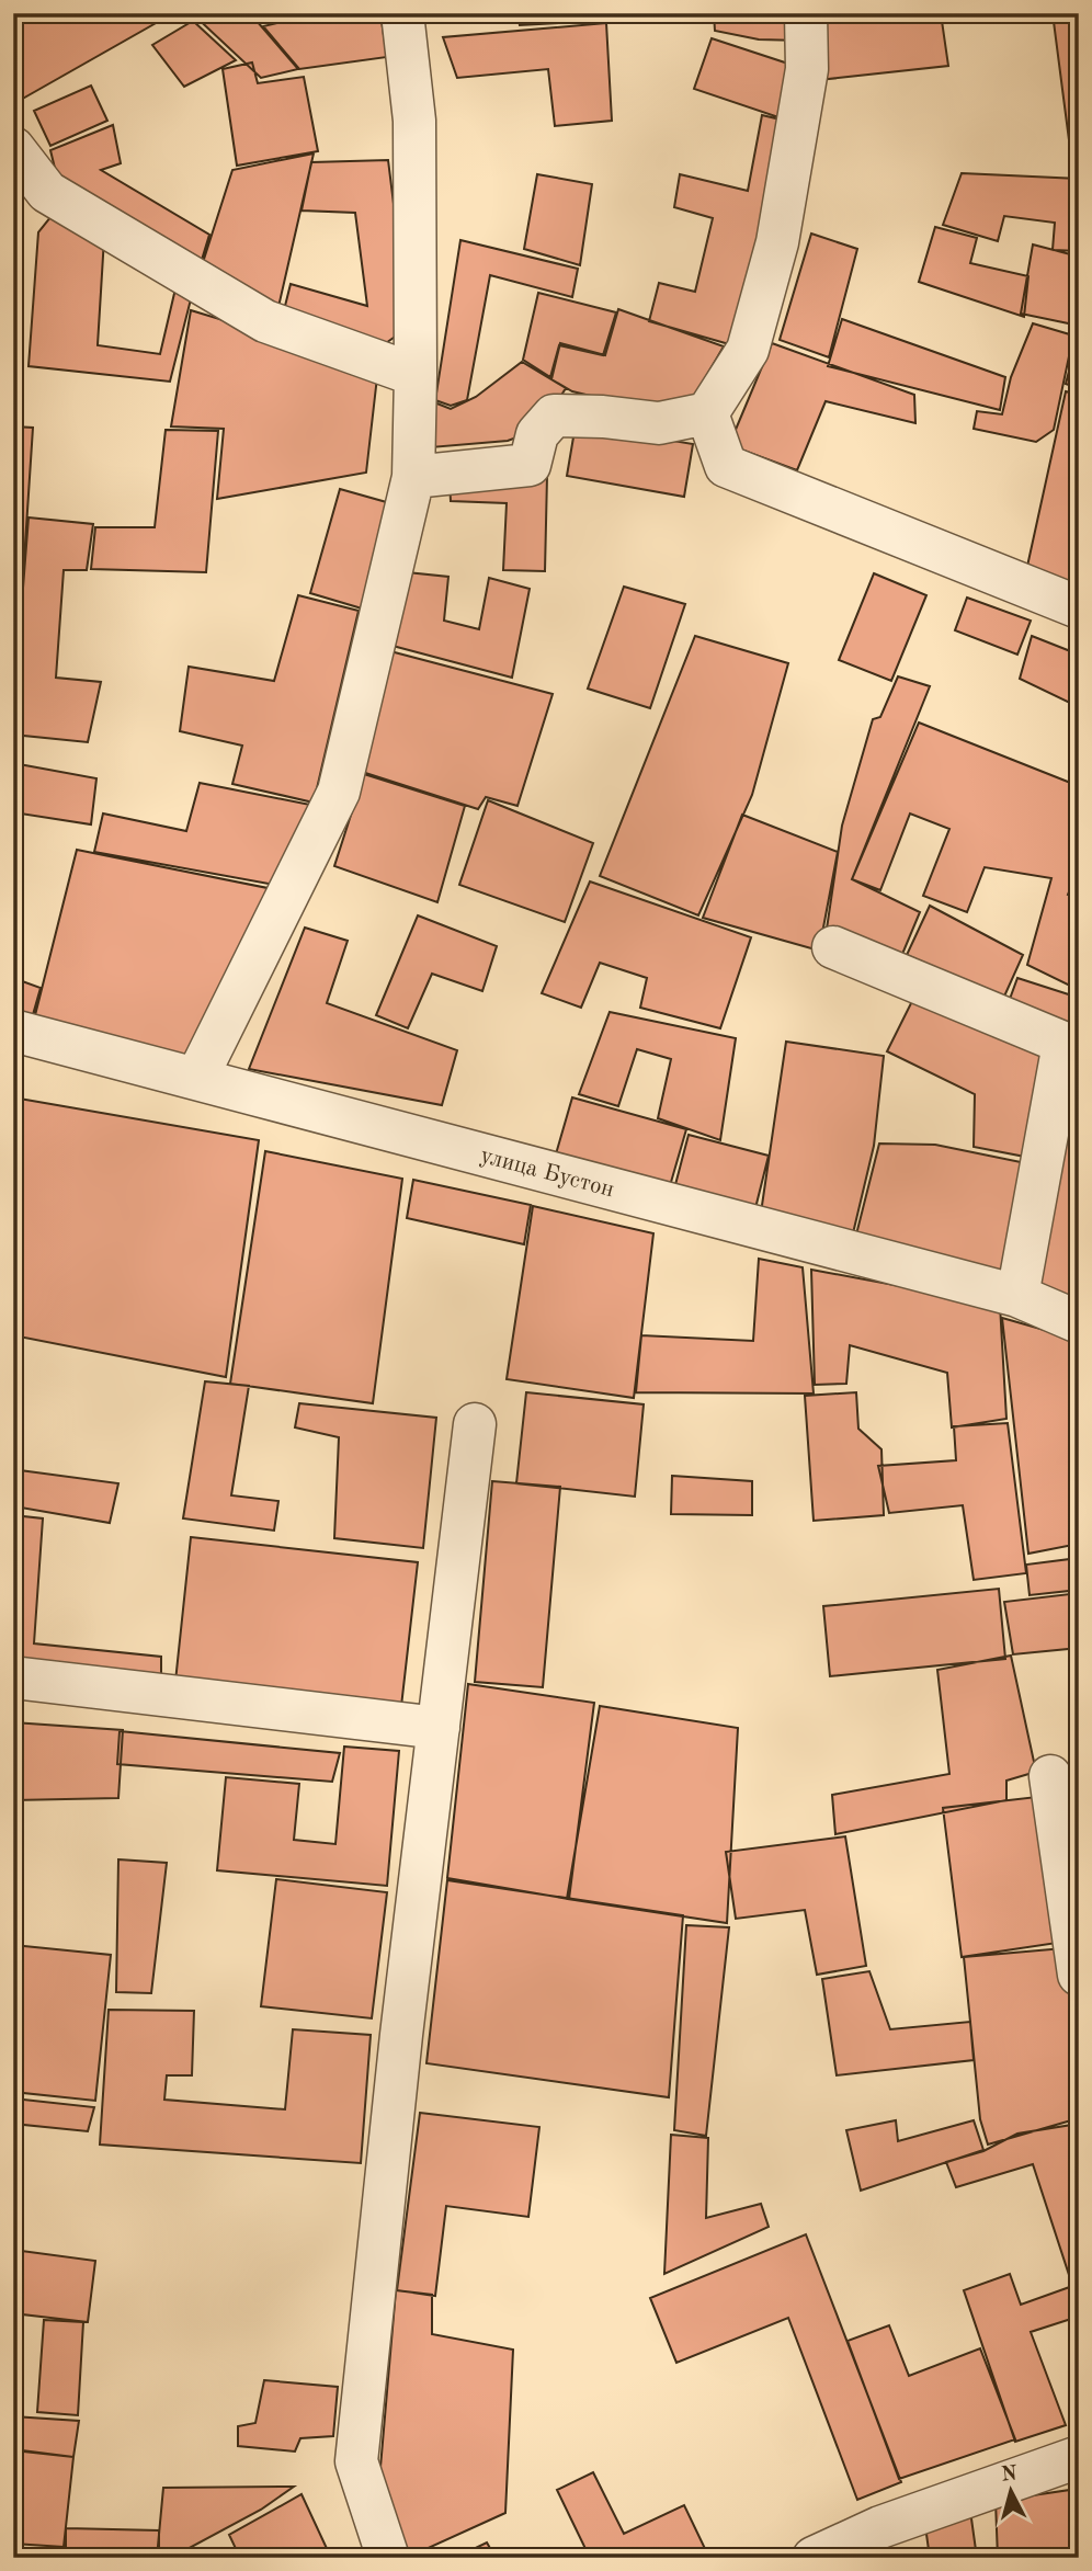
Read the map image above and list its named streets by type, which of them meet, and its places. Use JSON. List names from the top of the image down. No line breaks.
{"streets":{"street":["улица Бустон"]},"north":"top"}
